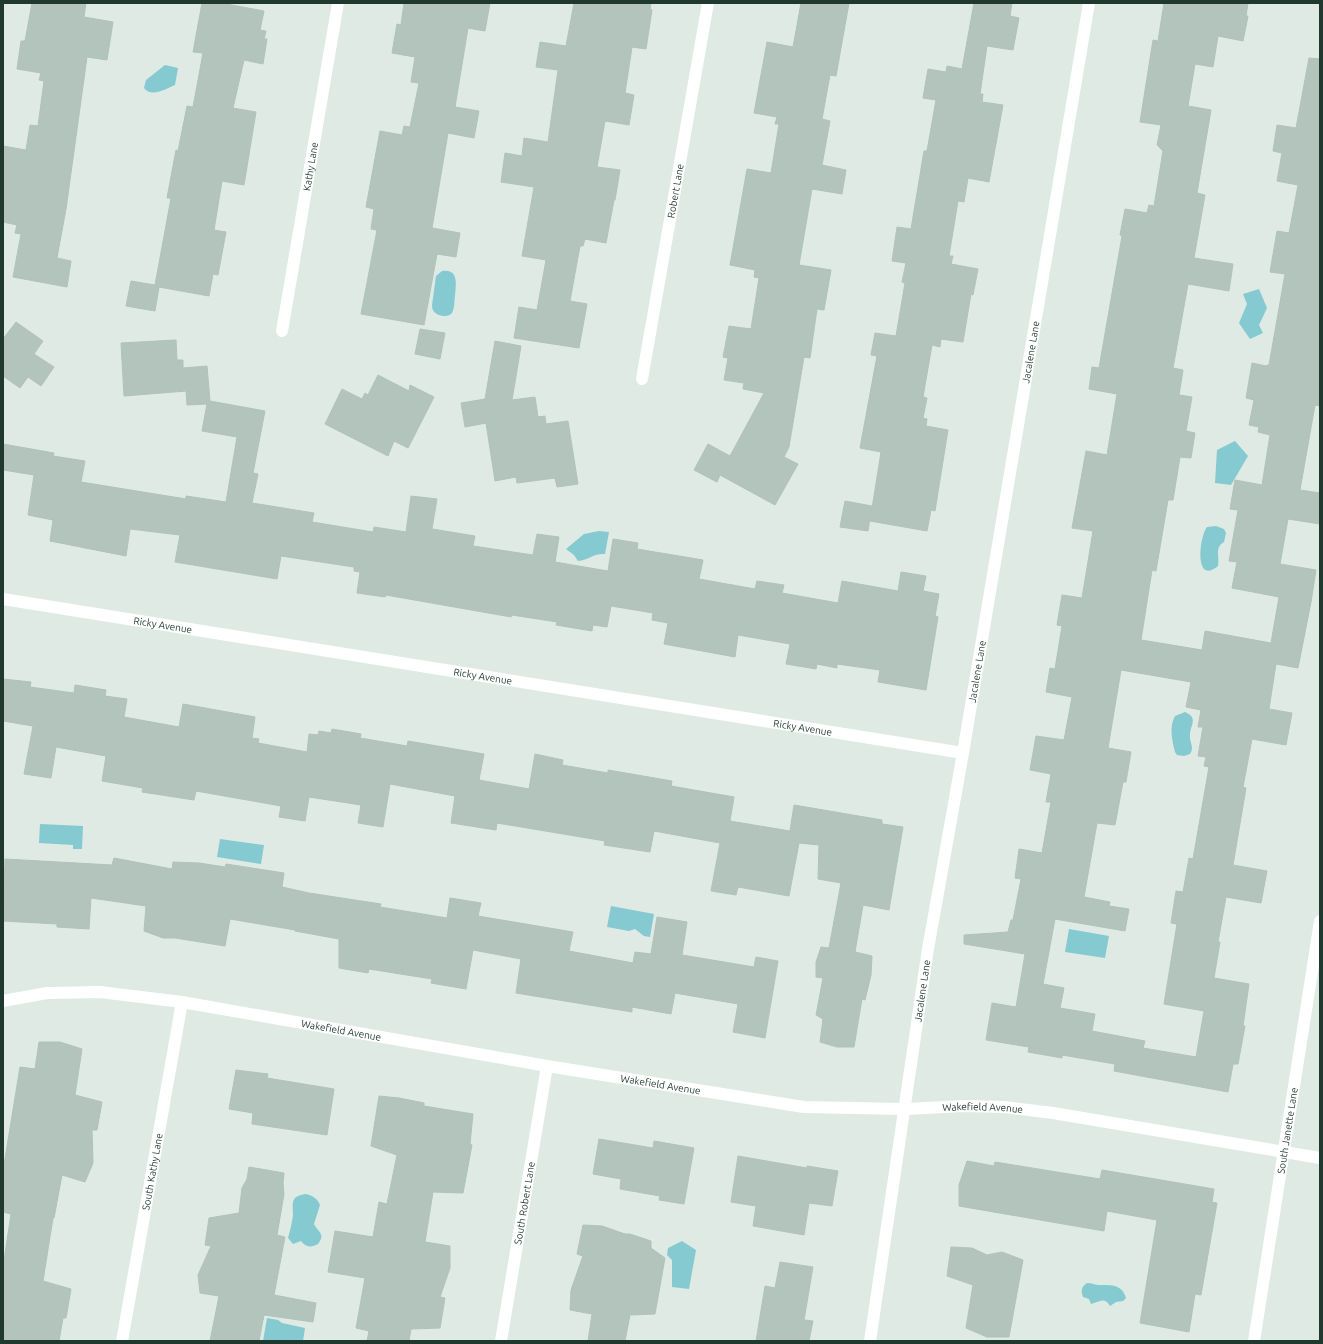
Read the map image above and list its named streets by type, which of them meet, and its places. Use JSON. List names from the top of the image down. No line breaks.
{"streets":{"street":["Kathy Lane","Robert Lane","Jacalene Lane","Ricky Avenue","Wakefield Avenue","South Janette Lane","South Kathy Lane","South Robert Lane"]},"crossings":[["Jacalene Lane","Ricky Avenue"],["Jacalene Lane","Wakefield Avenue"],["Wakefield Avenue","South Janette Lane"],["Wakefield Avenue","South Kathy Lane"],["Wakefield Avenue","South Robert Lane"]]}
